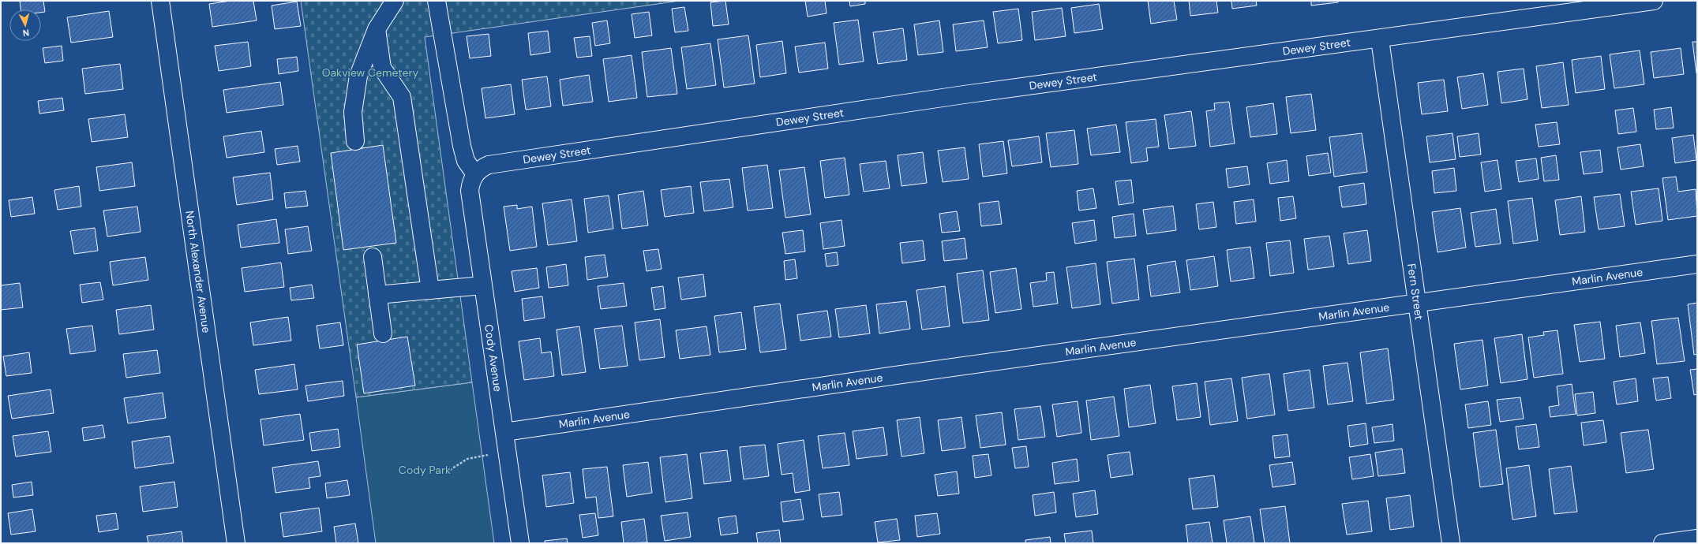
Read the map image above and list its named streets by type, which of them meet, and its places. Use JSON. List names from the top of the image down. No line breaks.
{"streets":{"street":["Dewey Street","North Alexander Avenue","Marlin Avenue","Fern Street","Cody Avenue"]},"crossings":[["Dewey Street","Fern Street"],["Dewey Street","Cody Avenue"],["Marlin Avenue","Fern Street"],["Marlin Avenue","Cody Avenue"]],"parks":["Oakview Cemetery","Cody Park"],"north":"bottom"}
